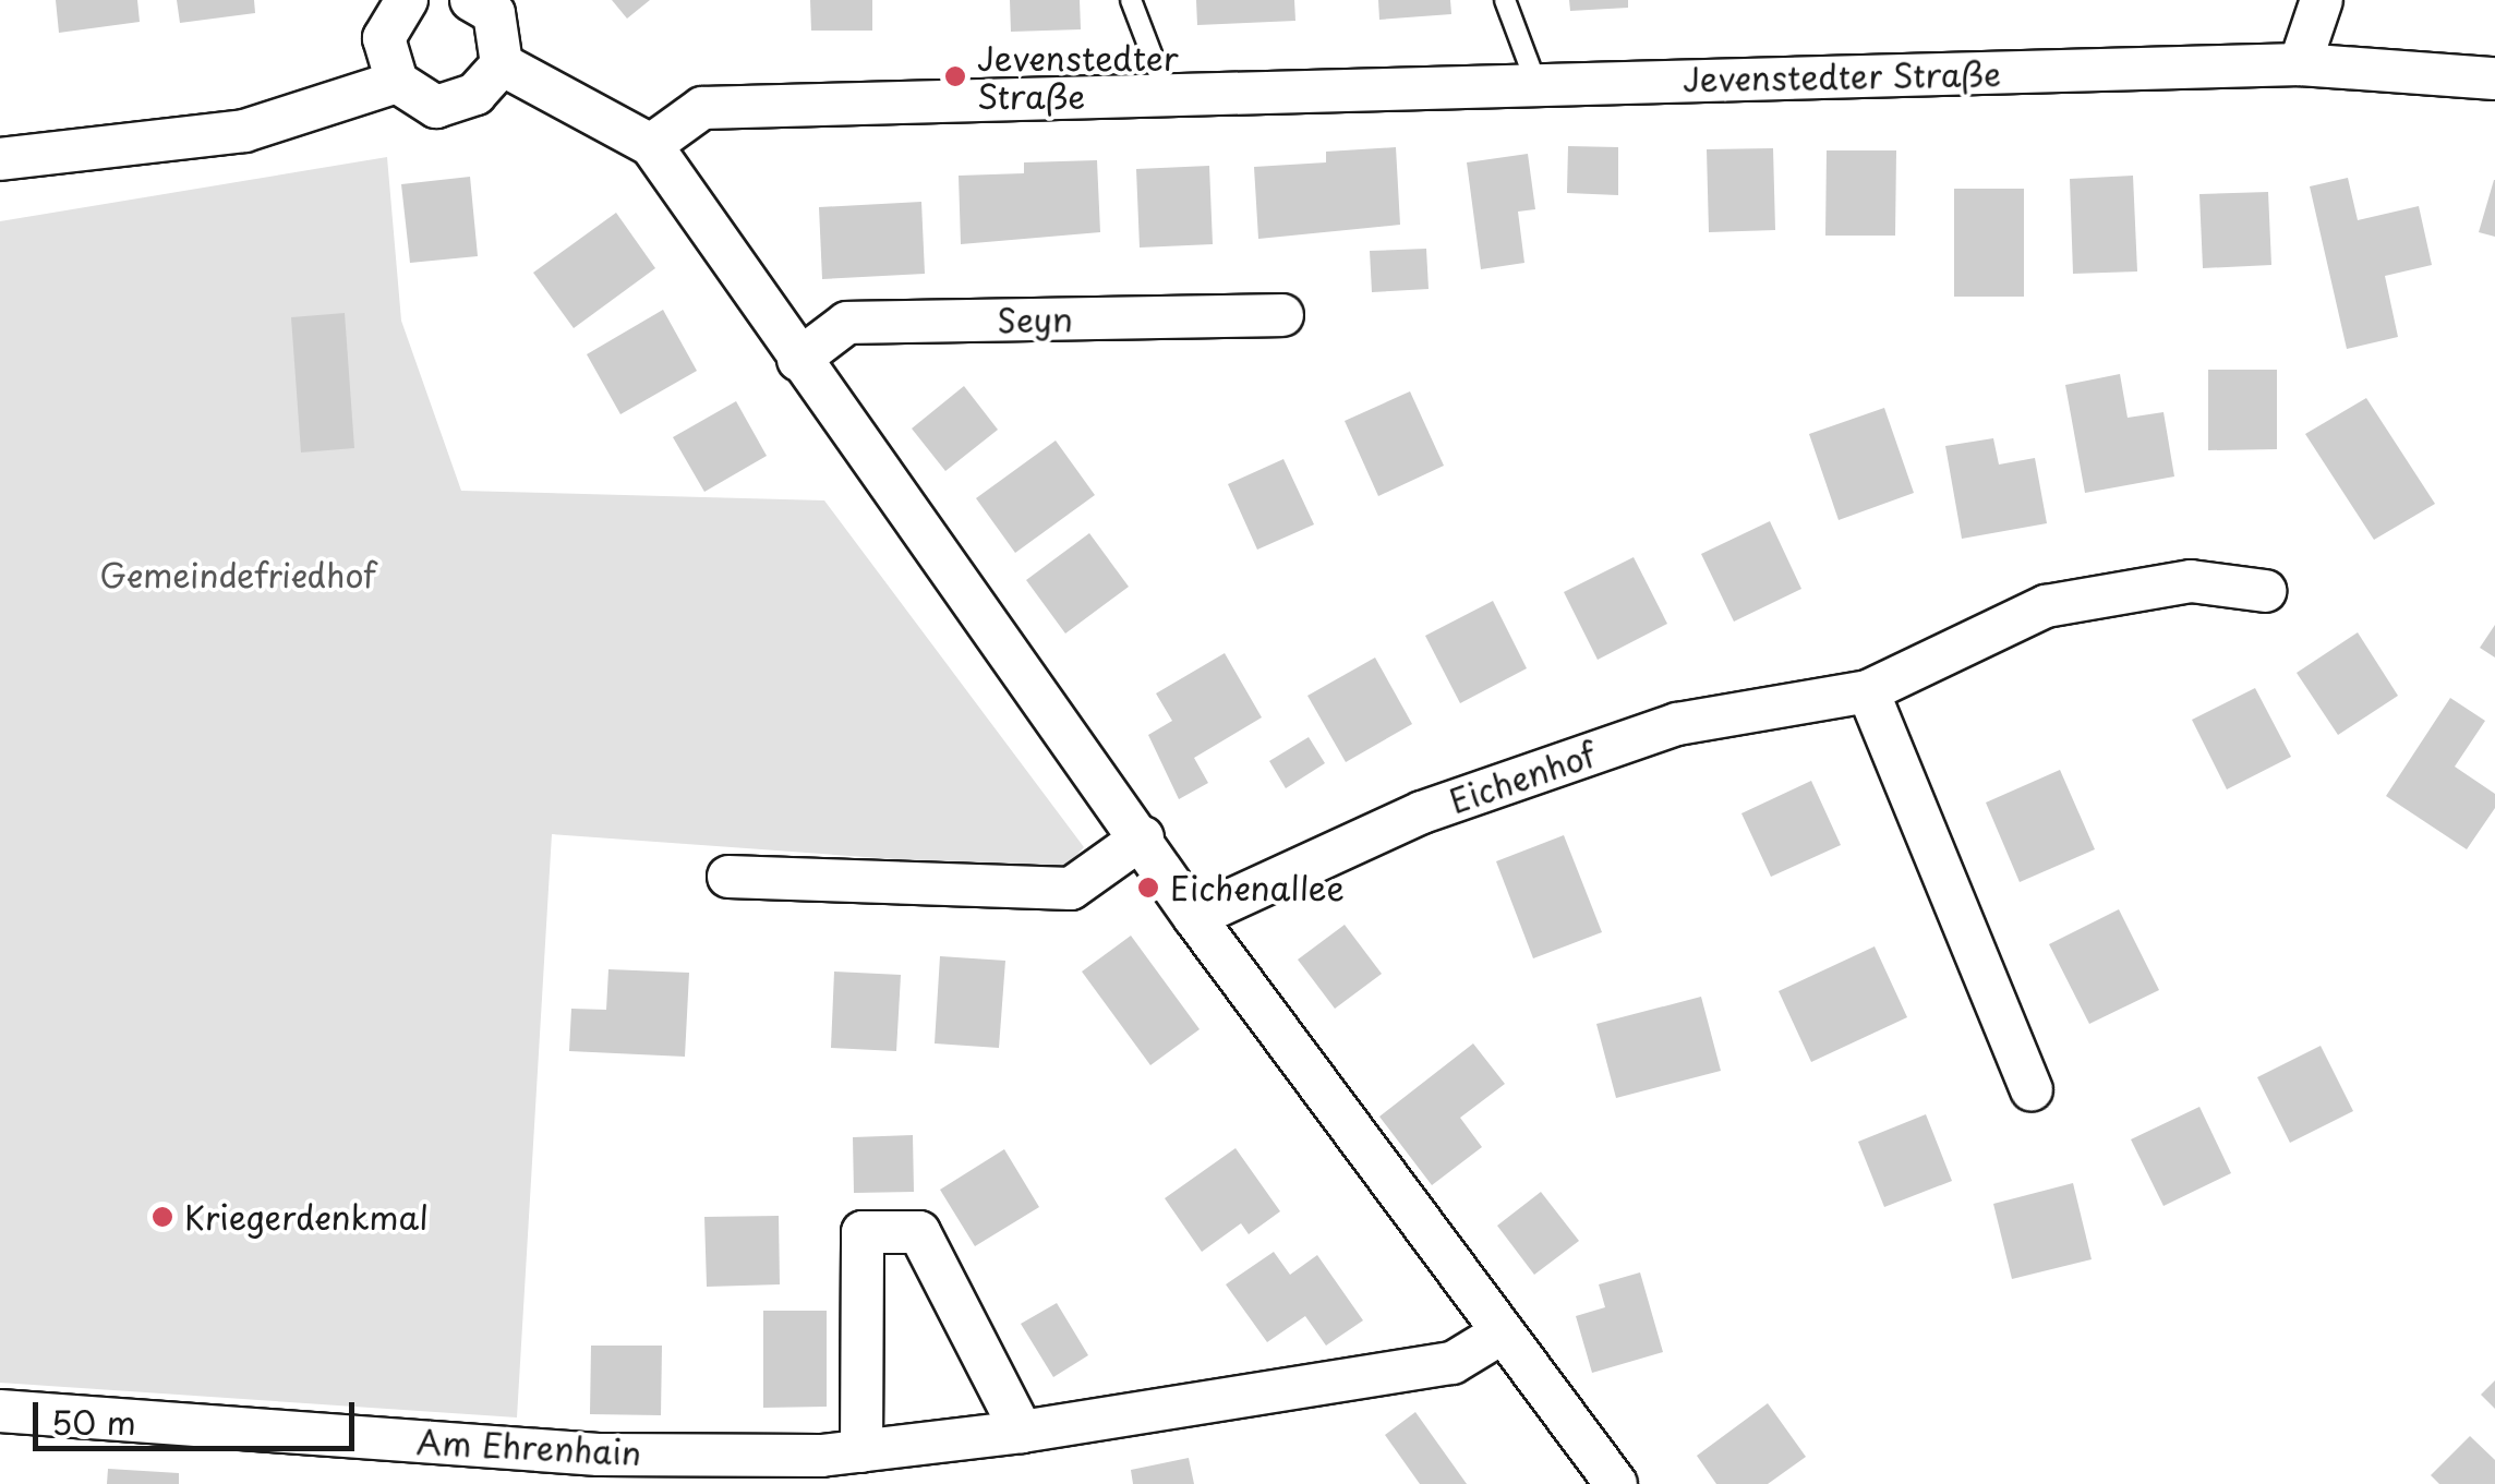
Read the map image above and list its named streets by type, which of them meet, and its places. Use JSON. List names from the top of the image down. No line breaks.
{"streets":{"street":["Jevenstedter Straße","Seyn","Eichenhof","Am Ehrenhain"]},"parks":["Gemeindefriedhof"],"places":["Jevenstedter Straße","Eichenallee","Kriegerdenkmal"],"scale_bar":"50 m"}
